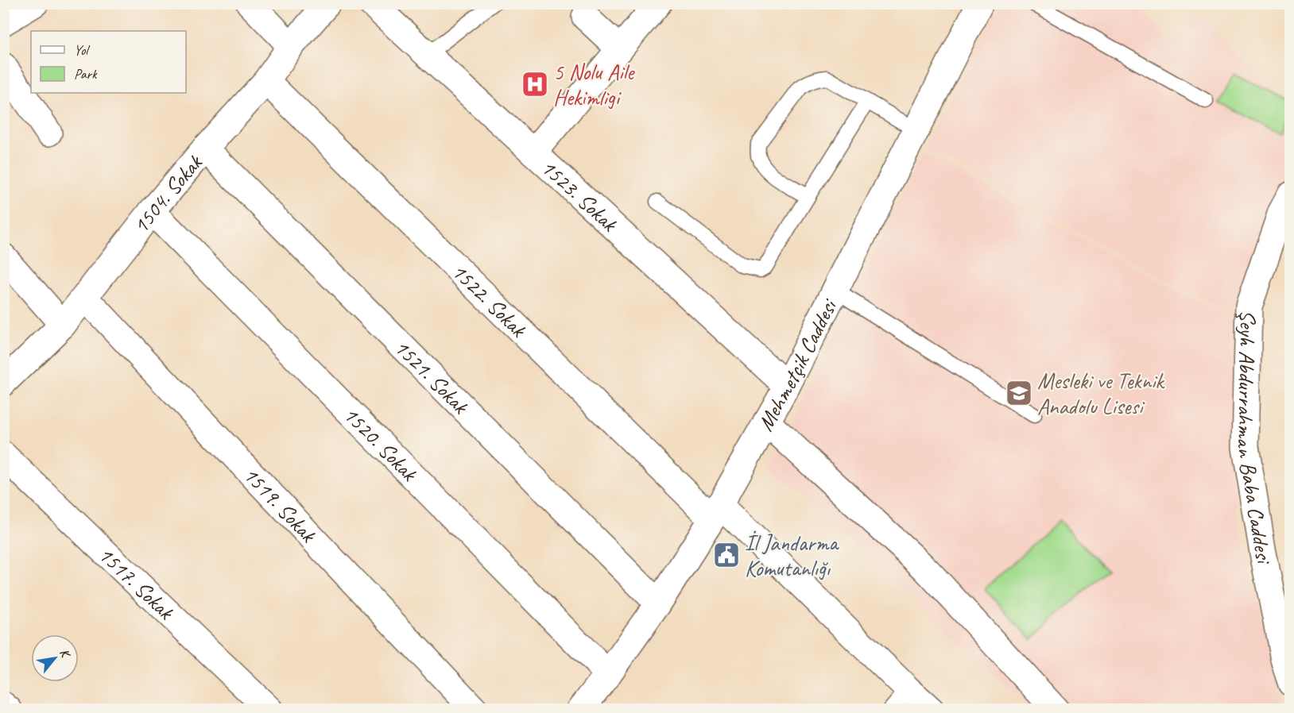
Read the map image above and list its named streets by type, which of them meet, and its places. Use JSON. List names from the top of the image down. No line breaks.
{"streets":{"street":["1504. Sokak","1523. Sokak","1522. Sokak","Mehmetçik Caddesi","1521. Sokak","Şeyh Abdurrahman Baba Caddesi","1520. Sokak","1519. Sokak","1517. Sokak"]},"crossings":[["1504. Sokak","1522. Sokak"],["1504. Sokak","1521. Sokak"],["1504. Sokak","1520. Sokak"],["1504. Sokak","1519. Sokak"],["1523. Sokak","Mehmetçik Caddesi"],["1522. Sokak","Mehmetçik Caddesi"],["Mehmetçik Caddesi","1521. Sokak"],["Mehmetçik Caddesi","1520. Sokak"]],"places":{"hospital":["5 Nolu Aile Hekimligi"],"school or university":["Mesleki ve Teknik Anadolu Lisesi"],"public building":["İl Jandarma Komutanlığı"]},"legend":["Yol","Park"],"north":"top right"}
